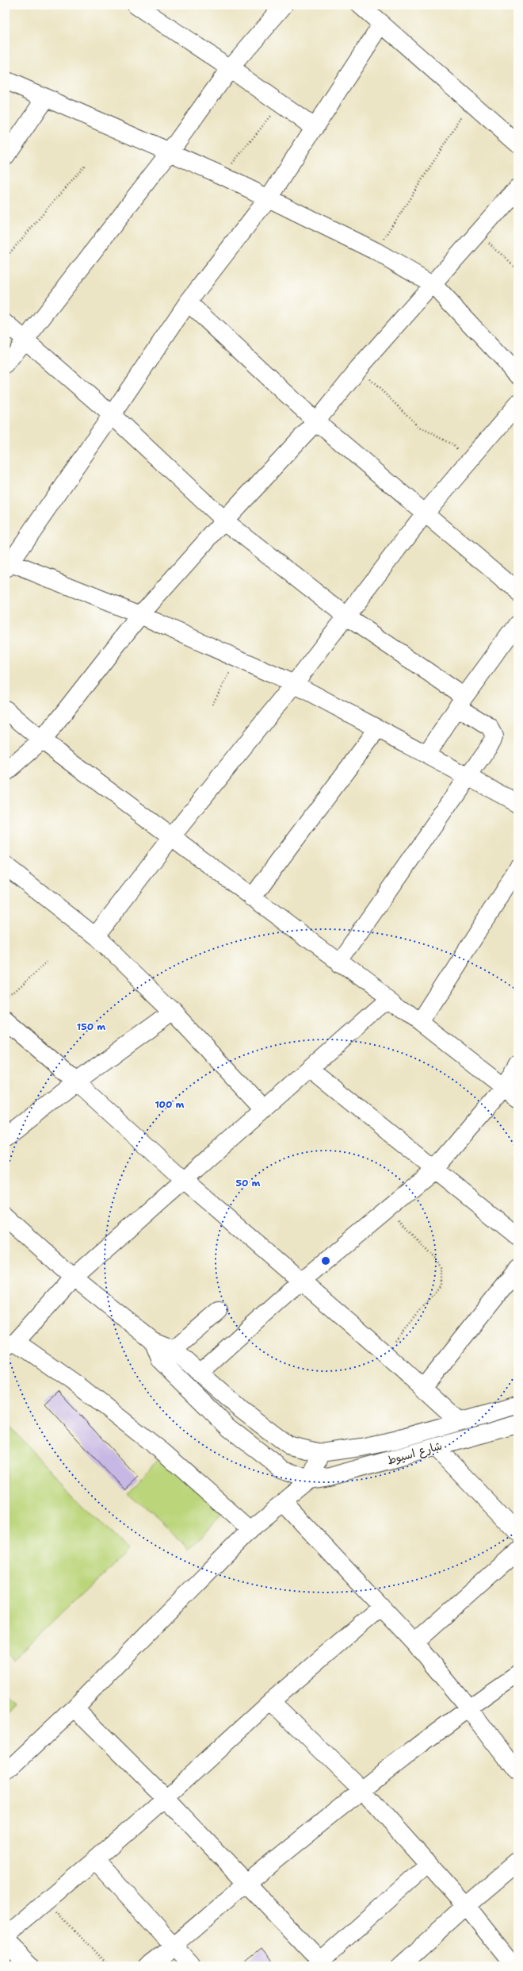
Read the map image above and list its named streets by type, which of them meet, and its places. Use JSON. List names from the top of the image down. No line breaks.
{"streets":{"street":["شارع اسيوط"]},"rings":["150 m","100 m","50 m"]}
